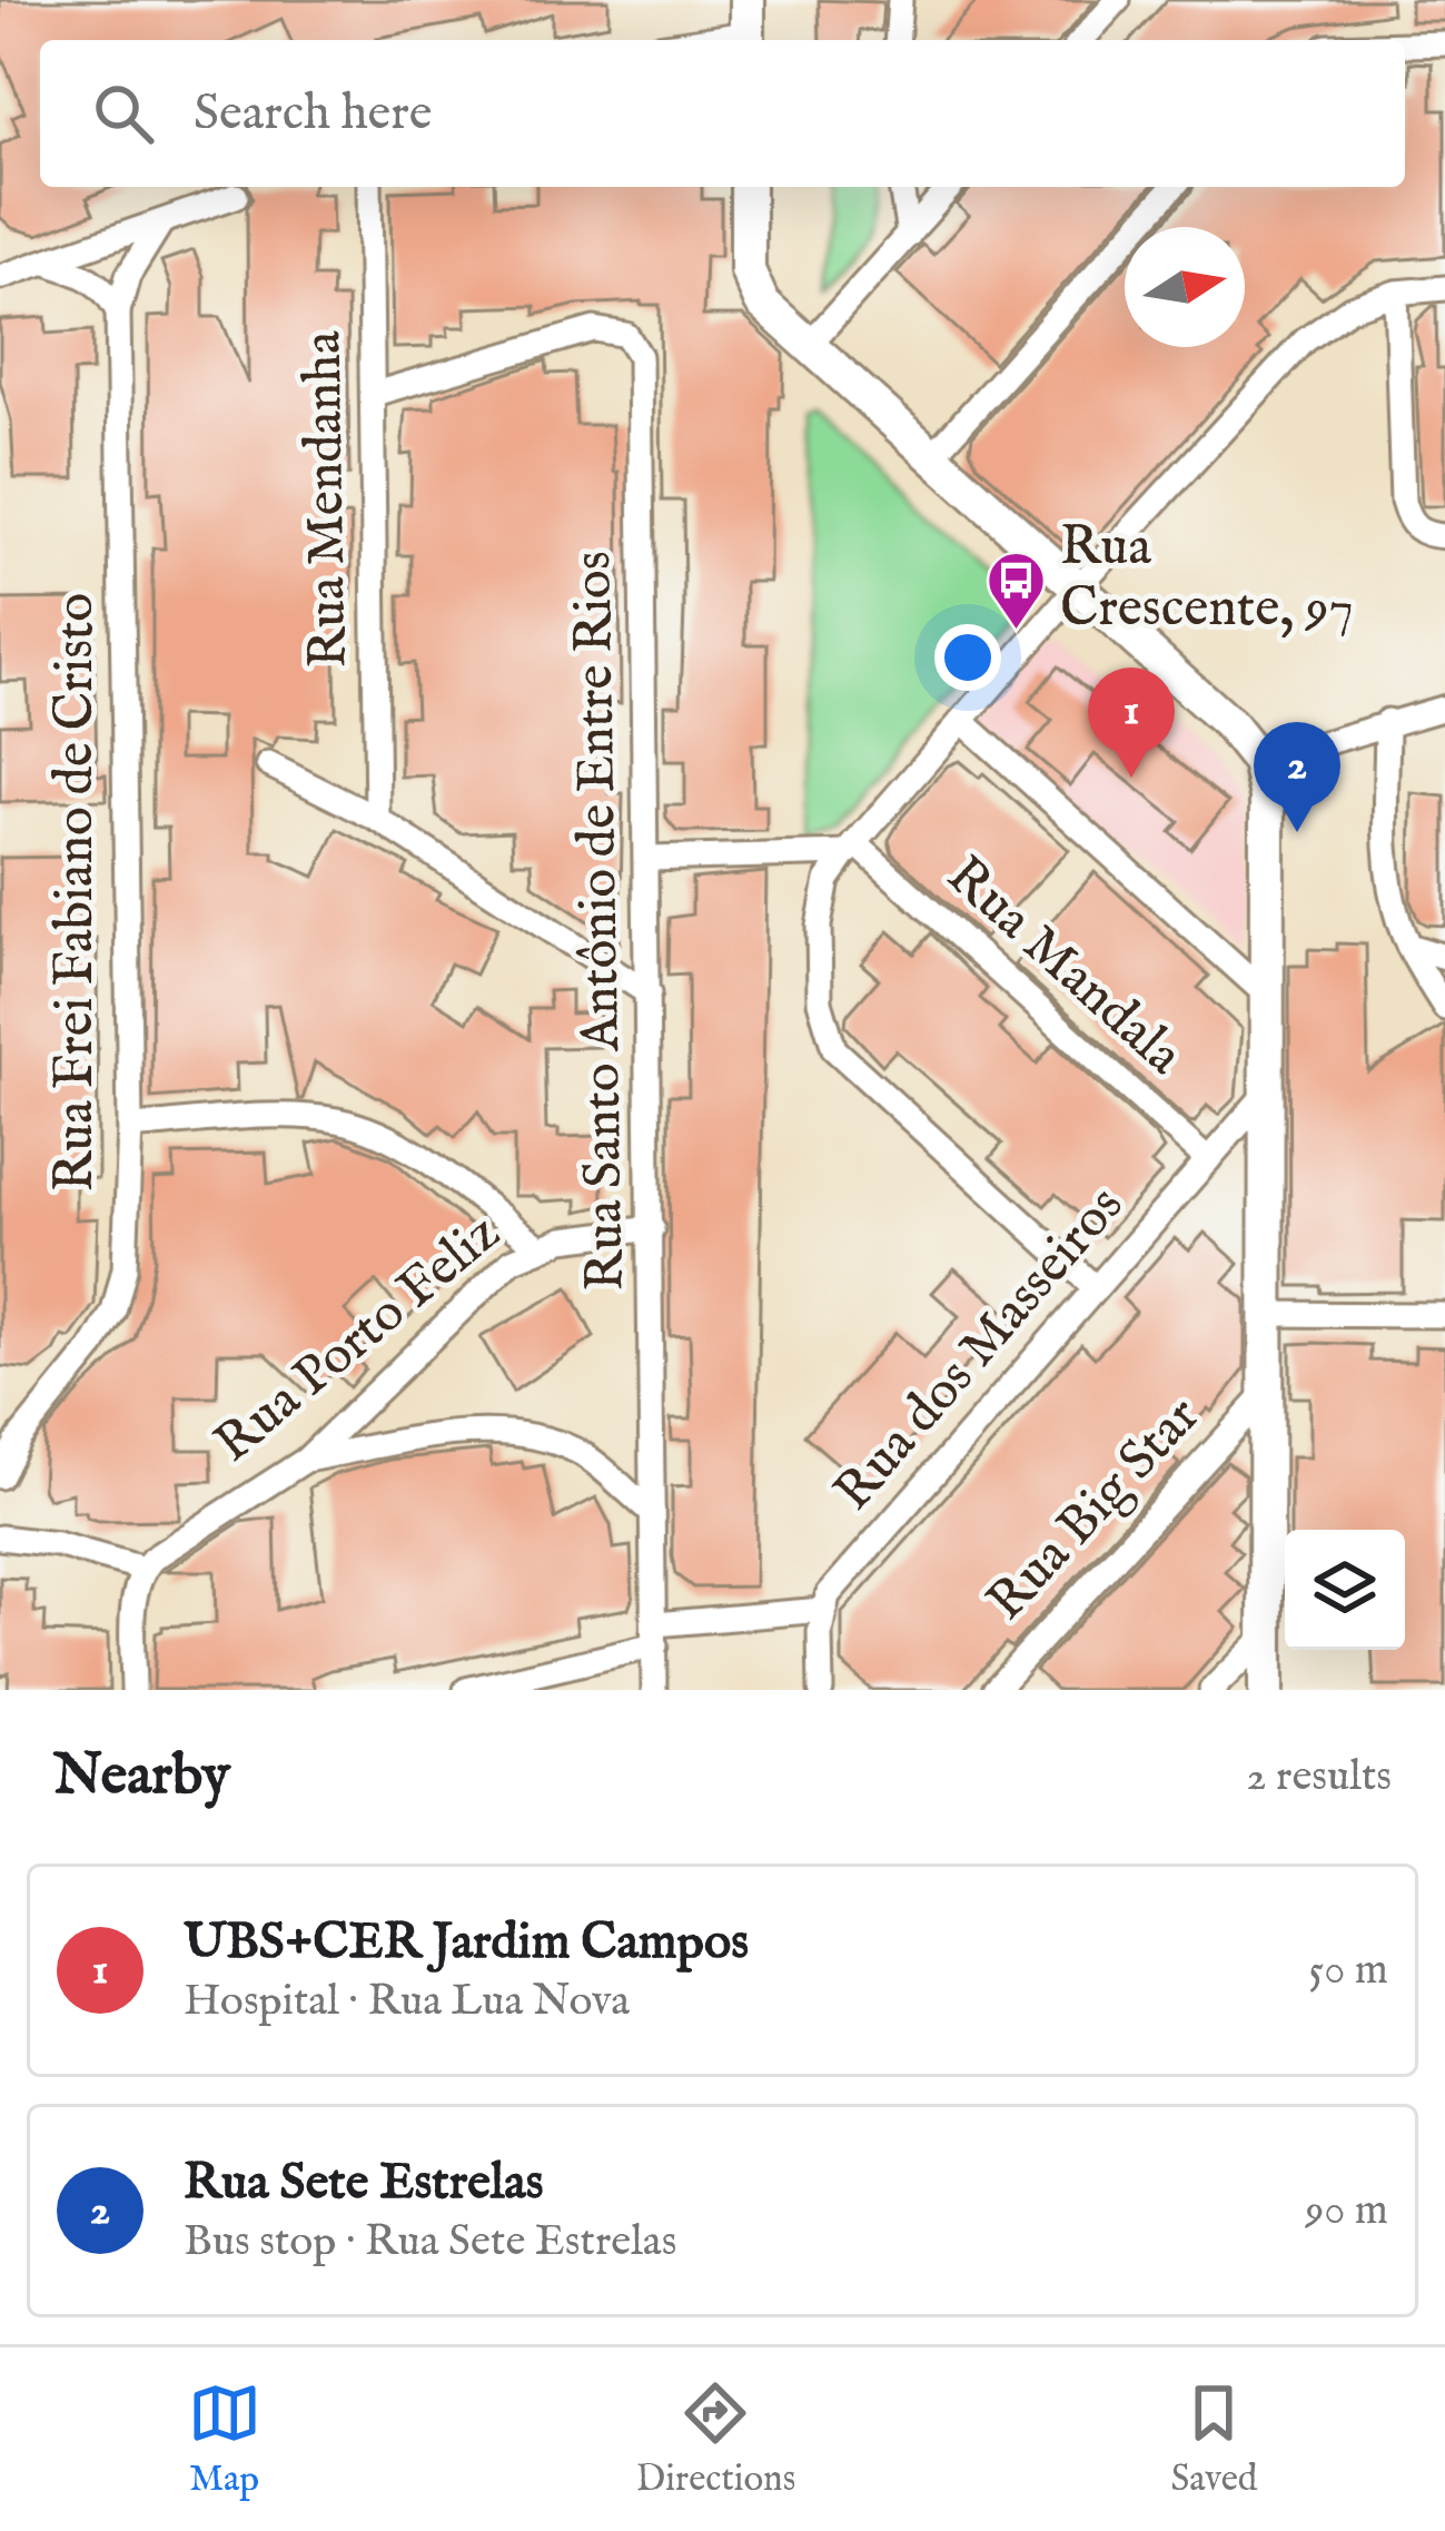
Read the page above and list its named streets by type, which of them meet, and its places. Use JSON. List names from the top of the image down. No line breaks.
{"streets":{"street":["Rua Mendanha","Rua Frei Fabiano de Cristo","Rua Santo Antônio de Entre Rios","Rua Mandala","Rua Porto Feliz","Rua dos Masseiros","Rua Big Star"]},"crossings":[["Rua Mendanha","Rua Santo Antônio de Entre Rios"],["Rua Santo Antônio de Entre Rios","Rua Porto Feliz"],["Rua Mandala","Rua dos Masseiros"]],"places":{"bus stop":["Rua Crescente, 97"]},"north":"right","page":{"search":"Search here","pins":["1","2"],"heading":["Nearby","2 results"],"list":[{"mark":"1","name":"UBS+CER Jardim Campos","note":"Hospital · Rua Lua Nova","value":"50 m"},{"mark":"2","name":"Rua Sete Estrelas","note":"Bus stop · Rua Sete Estrelas","value":"90 m"}],"nav":["Map","Directions","Saved"]}}
